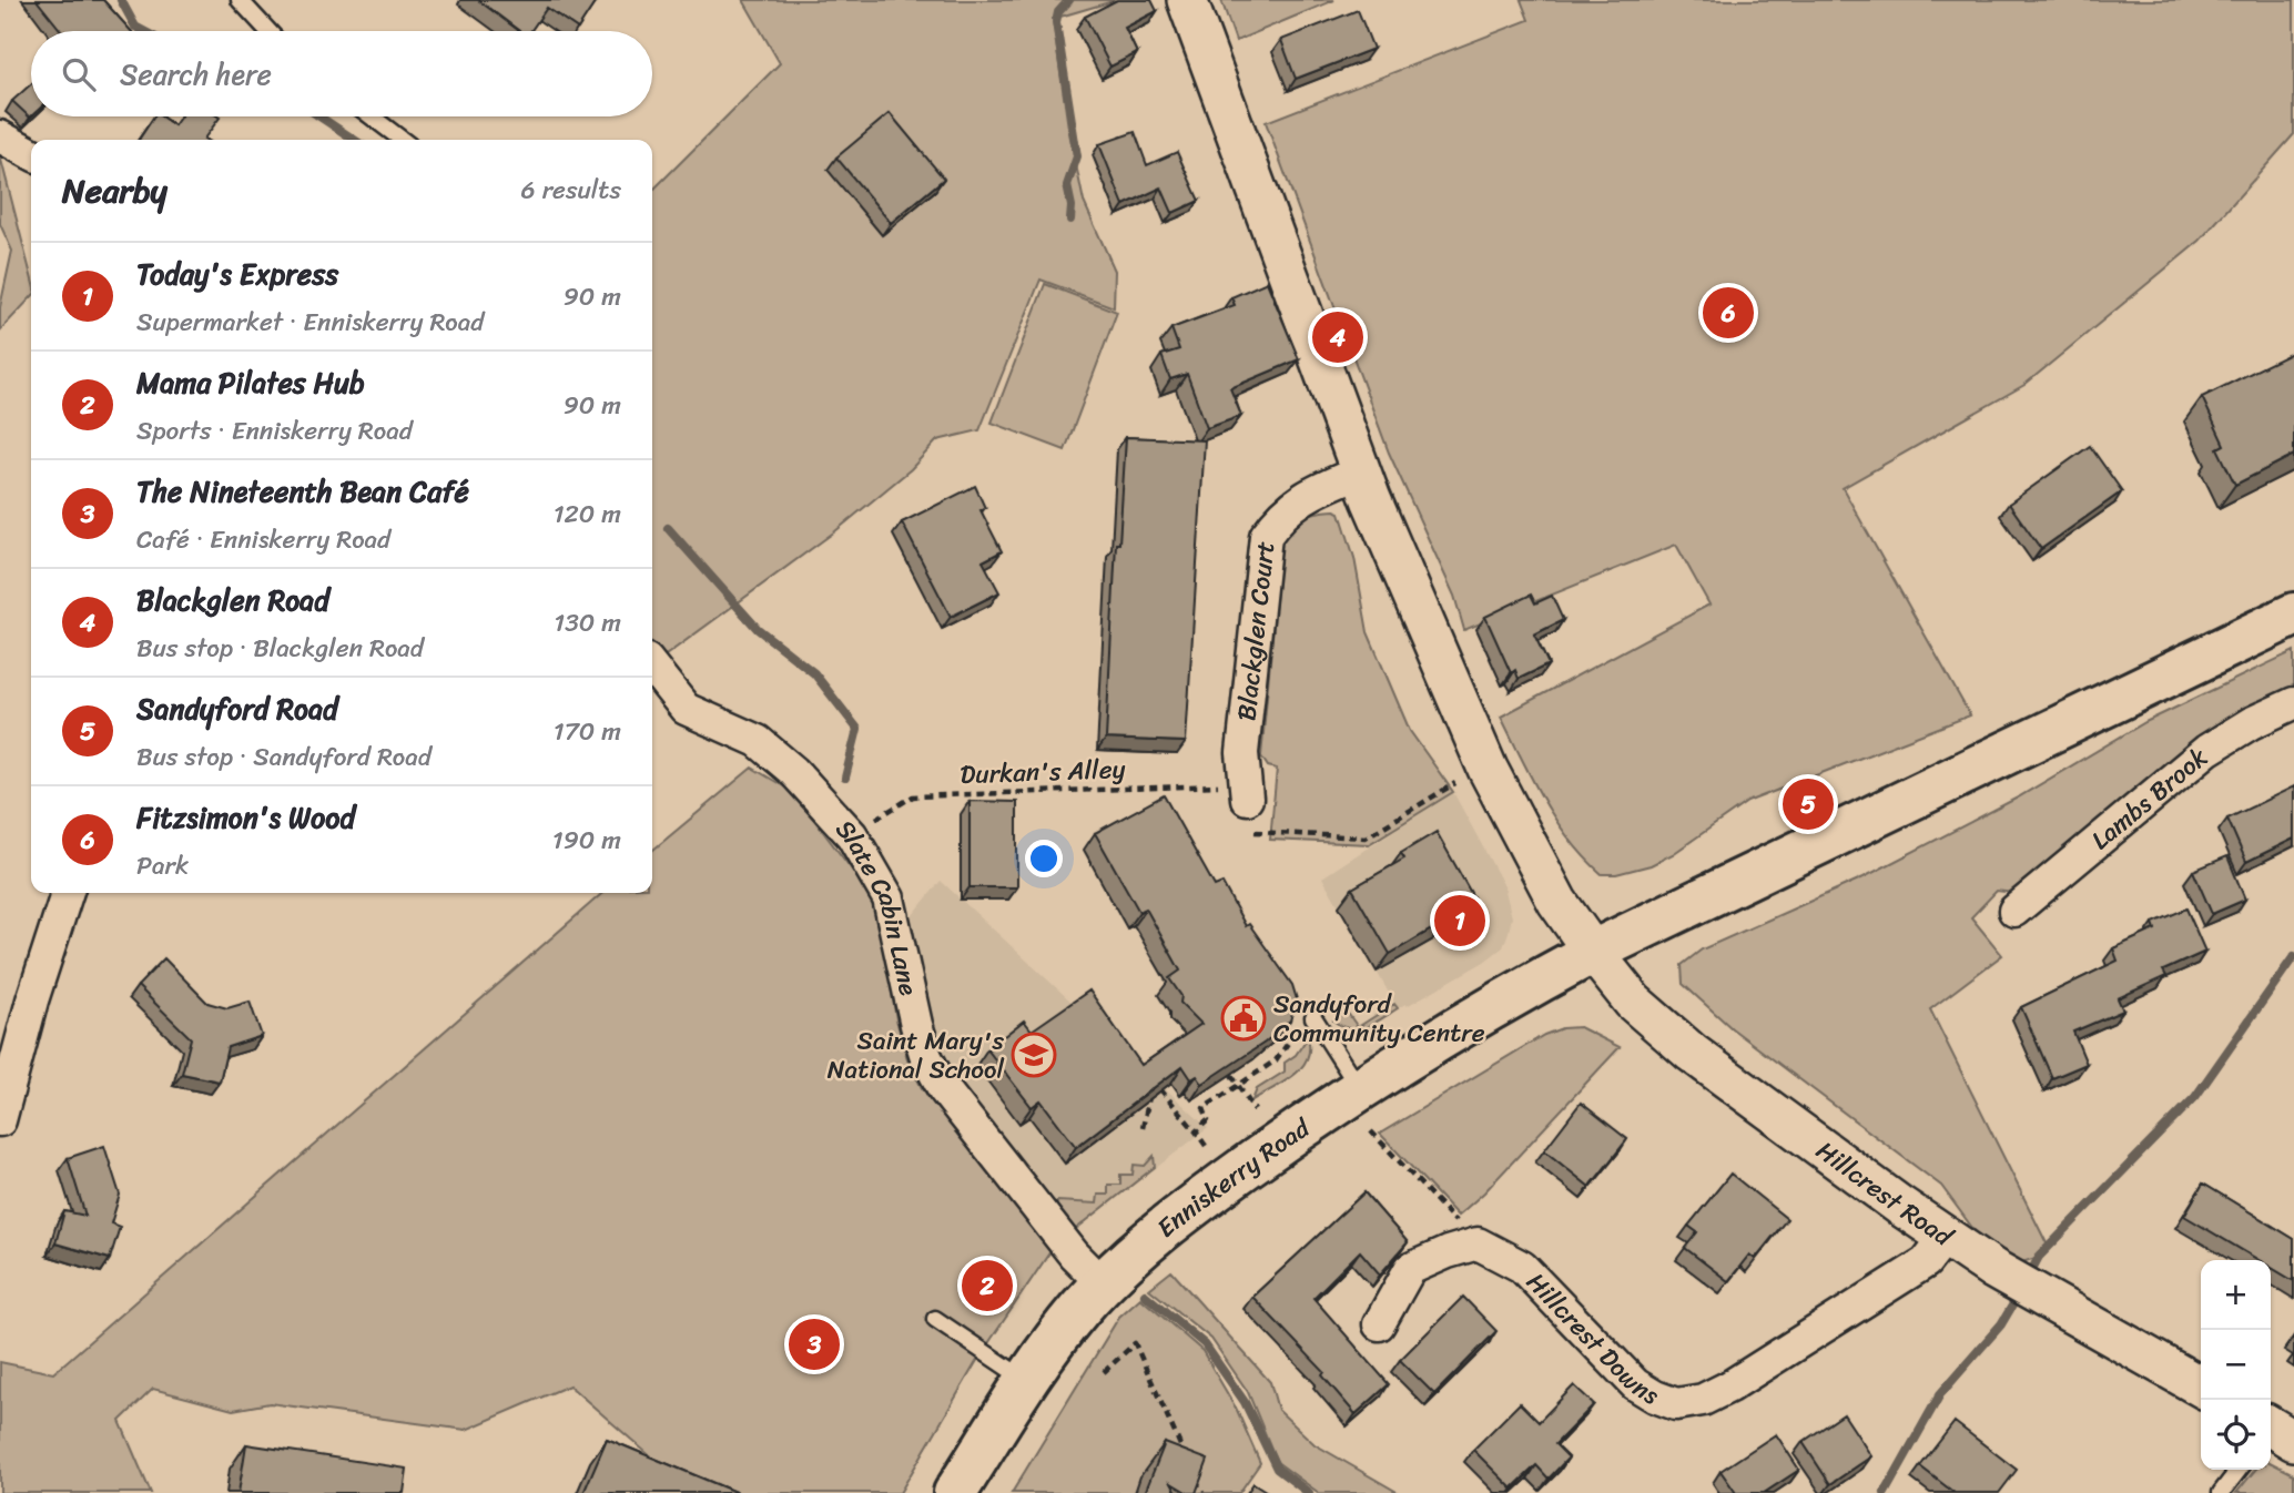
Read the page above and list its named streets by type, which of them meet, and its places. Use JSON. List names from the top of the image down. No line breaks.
{"streets":{"main road":["Enniskerry Road"],"street":["Blackglen Court","Lambs Brook","Slate Cabin Lane","Hillcrest Road","Hillcrest Downs"],"path":["Durkan's Alley"]},"crossings":[["Blackglen Court","Durkan's Alley"],["Blackglen Court","Hillcrest Road"],["Durkan's Alley","Slate Cabin Lane"],["Slate Cabin Lane","Enniskerry Road"],["Enniskerry Road","Hillcrest Road"],["Hillcrest Road","Hillcrest Downs"]],"places":{"public building":["Sandyford Community Centre"],"school or university":["Saint Mary's National School"]},"page":{"search":"Search here","heading":["Nearby","6 results"],"list":[{"mark":"1","name":"Today's Express","note":"Supermarket · Enniskerry Road","value":"90 m"},{"mark":"2","name":"Mama Pilates Hub","note":"Sports · Enniskerry Road","value":"90 m"},{"mark":"3","name":"The Nineteenth Bean Café","note":"Café · Enniskerry Road","value":"120 m"},{"mark":"4","name":"Blackglen Road","note":"Bus stop · Blackglen Road","value":"130 m"},{"mark":"5","name":"Sandyford Road","note":"Bus stop · Sandyford Road","value":"170 m"},{"mark":"6","name":"Fitzsimon's Wood","note":"Park","value":"190 m"}],"pins":["6","4","5","1","2","3"],"map_buttons":["+","−"]}}
